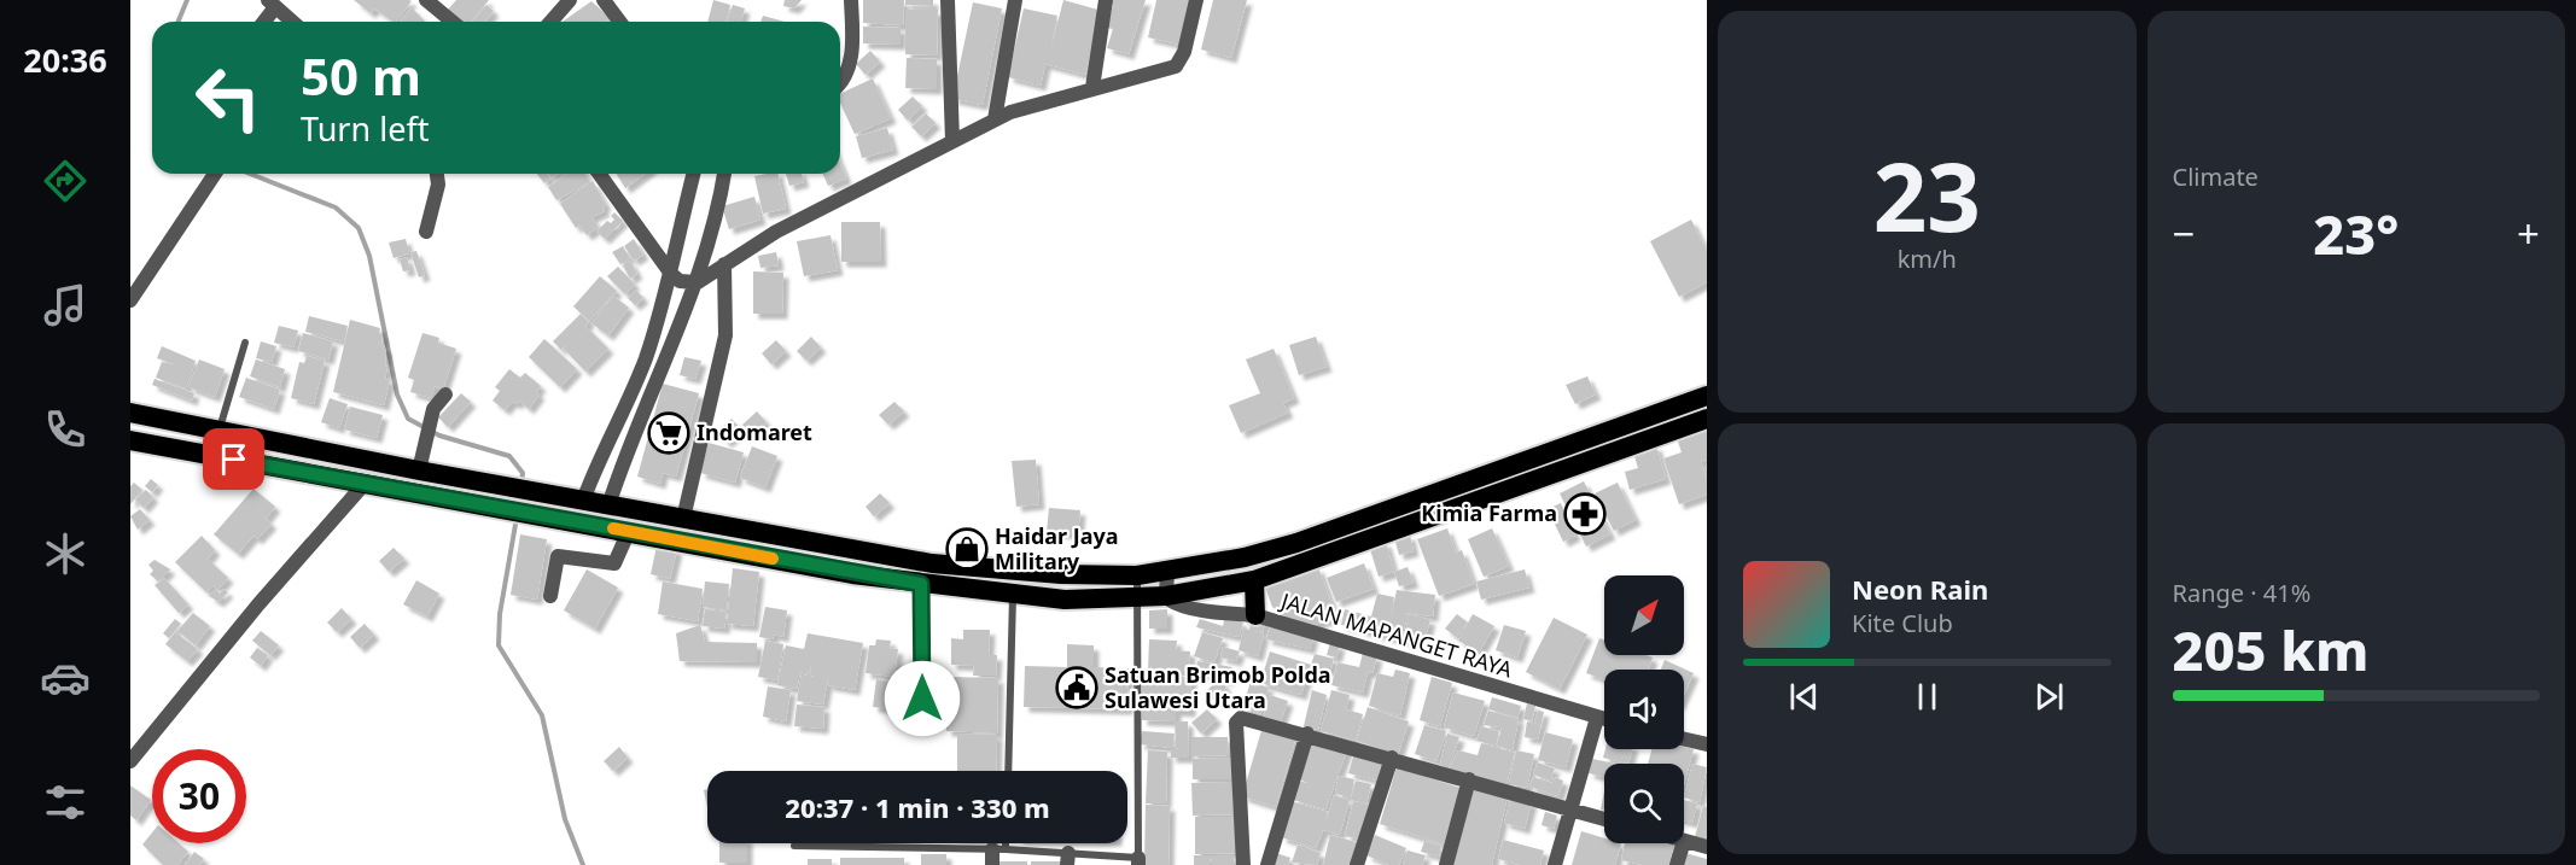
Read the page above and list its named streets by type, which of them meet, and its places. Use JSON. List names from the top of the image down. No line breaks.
{"streets":{"street":["JALAN MAPANGET RAYA"]},"places":{"supermarket":["Indomaret"],"pharmacy":["Kimia Farma"],"shop":["Haidar Jaya Military"],"public building":["Satuan Brimob Polda Sulawesi Utara"]},"north":"top right","page":{"tabs":"20:36","tile":[["23","km/h"],"Climate",["Range · 41%","205 km"]],"turn":["50 m","Turn left"],"heat":["−","23°","+"],"song":["Neon Rain","Kite Club"],"limit":"30","trip":"20:37 · 1 min · 330 m"}}
